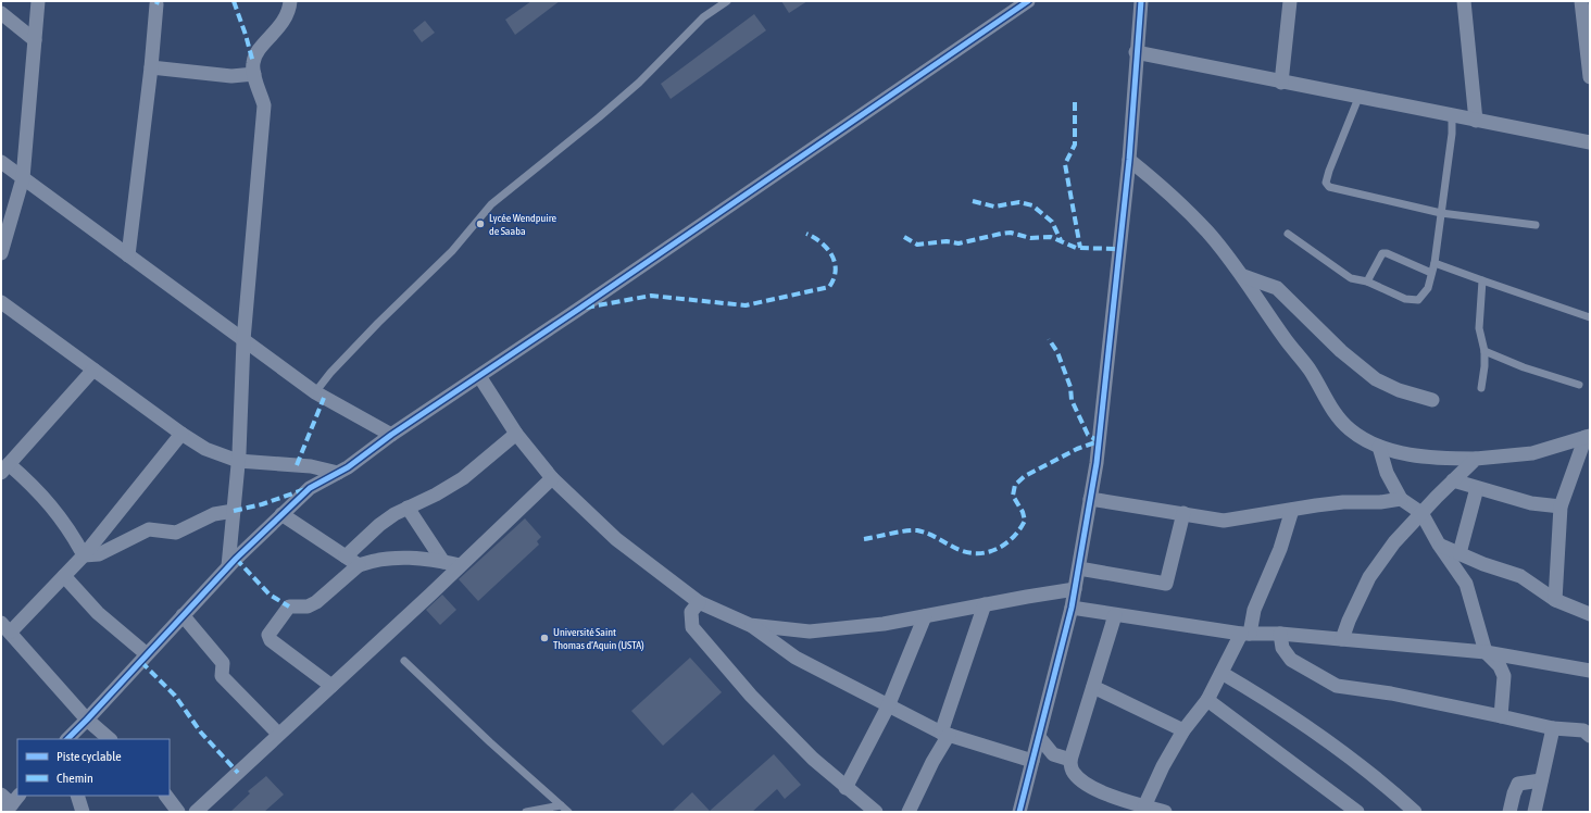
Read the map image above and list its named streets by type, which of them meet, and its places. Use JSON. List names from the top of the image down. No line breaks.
{"places":["Lycée Wendpuire de Saaba","Université Saint Thomas d’Aquin (USTA)"],"legend":["Piste cyclable","Chemin"]}
